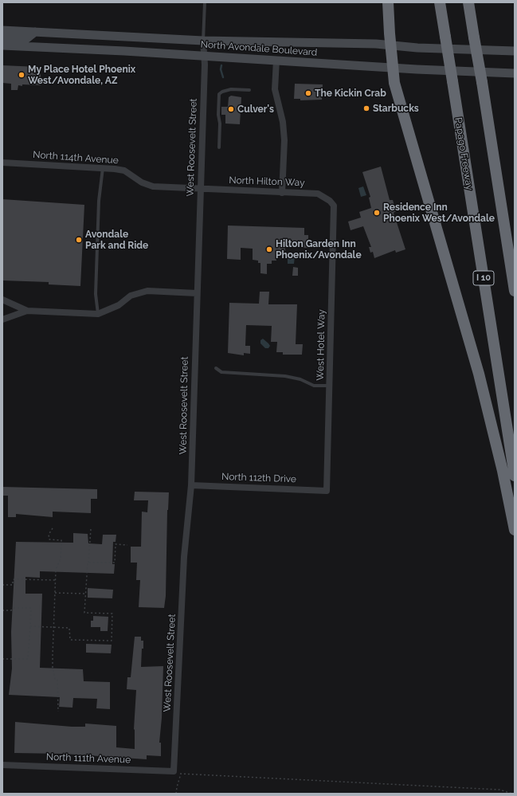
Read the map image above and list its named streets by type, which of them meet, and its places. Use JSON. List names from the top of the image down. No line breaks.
{"streets":{"highway":["Papago Freeway","I 10"],"main road":["North Avondale Boulevard"],"street":["West Roosevelt Street","North 114th Avenue","North Hilton Way","West Hotel Way","North 112th Drive","North 111th Avenue"]},"crossings":[["North Avondale Boulevard","West Roosevelt Street"],["West Roosevelt Street","North 114th Avenue"],["West Roosevelt Street","North Hilton Way"],["West Roosevelt Street","North 112th Drive"],["West Roosevelt Street","North 111th Avenue"],["North 114th Avenue","North Hilton Way"],["North Hilton Way","West Hotel Way"],["West Hotel Way","North 112th Drive"]],"places":["My Place Hotel Phoenix West/Avondale, AZ","The Kickin Crab","Starbucks","Culver's","Residence Inn Phoenix West/Avondale","Avondale Park and Ride","Hilton Garden Inn Phoenix/Avondale"]}
